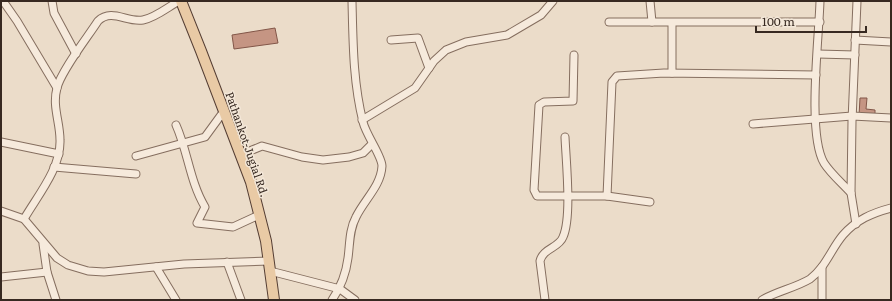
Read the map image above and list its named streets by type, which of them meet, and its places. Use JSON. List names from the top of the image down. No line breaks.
{"streets":{"main road":["Pathankot-Jugial Rd."]},"scale_bar":"100 m"}
